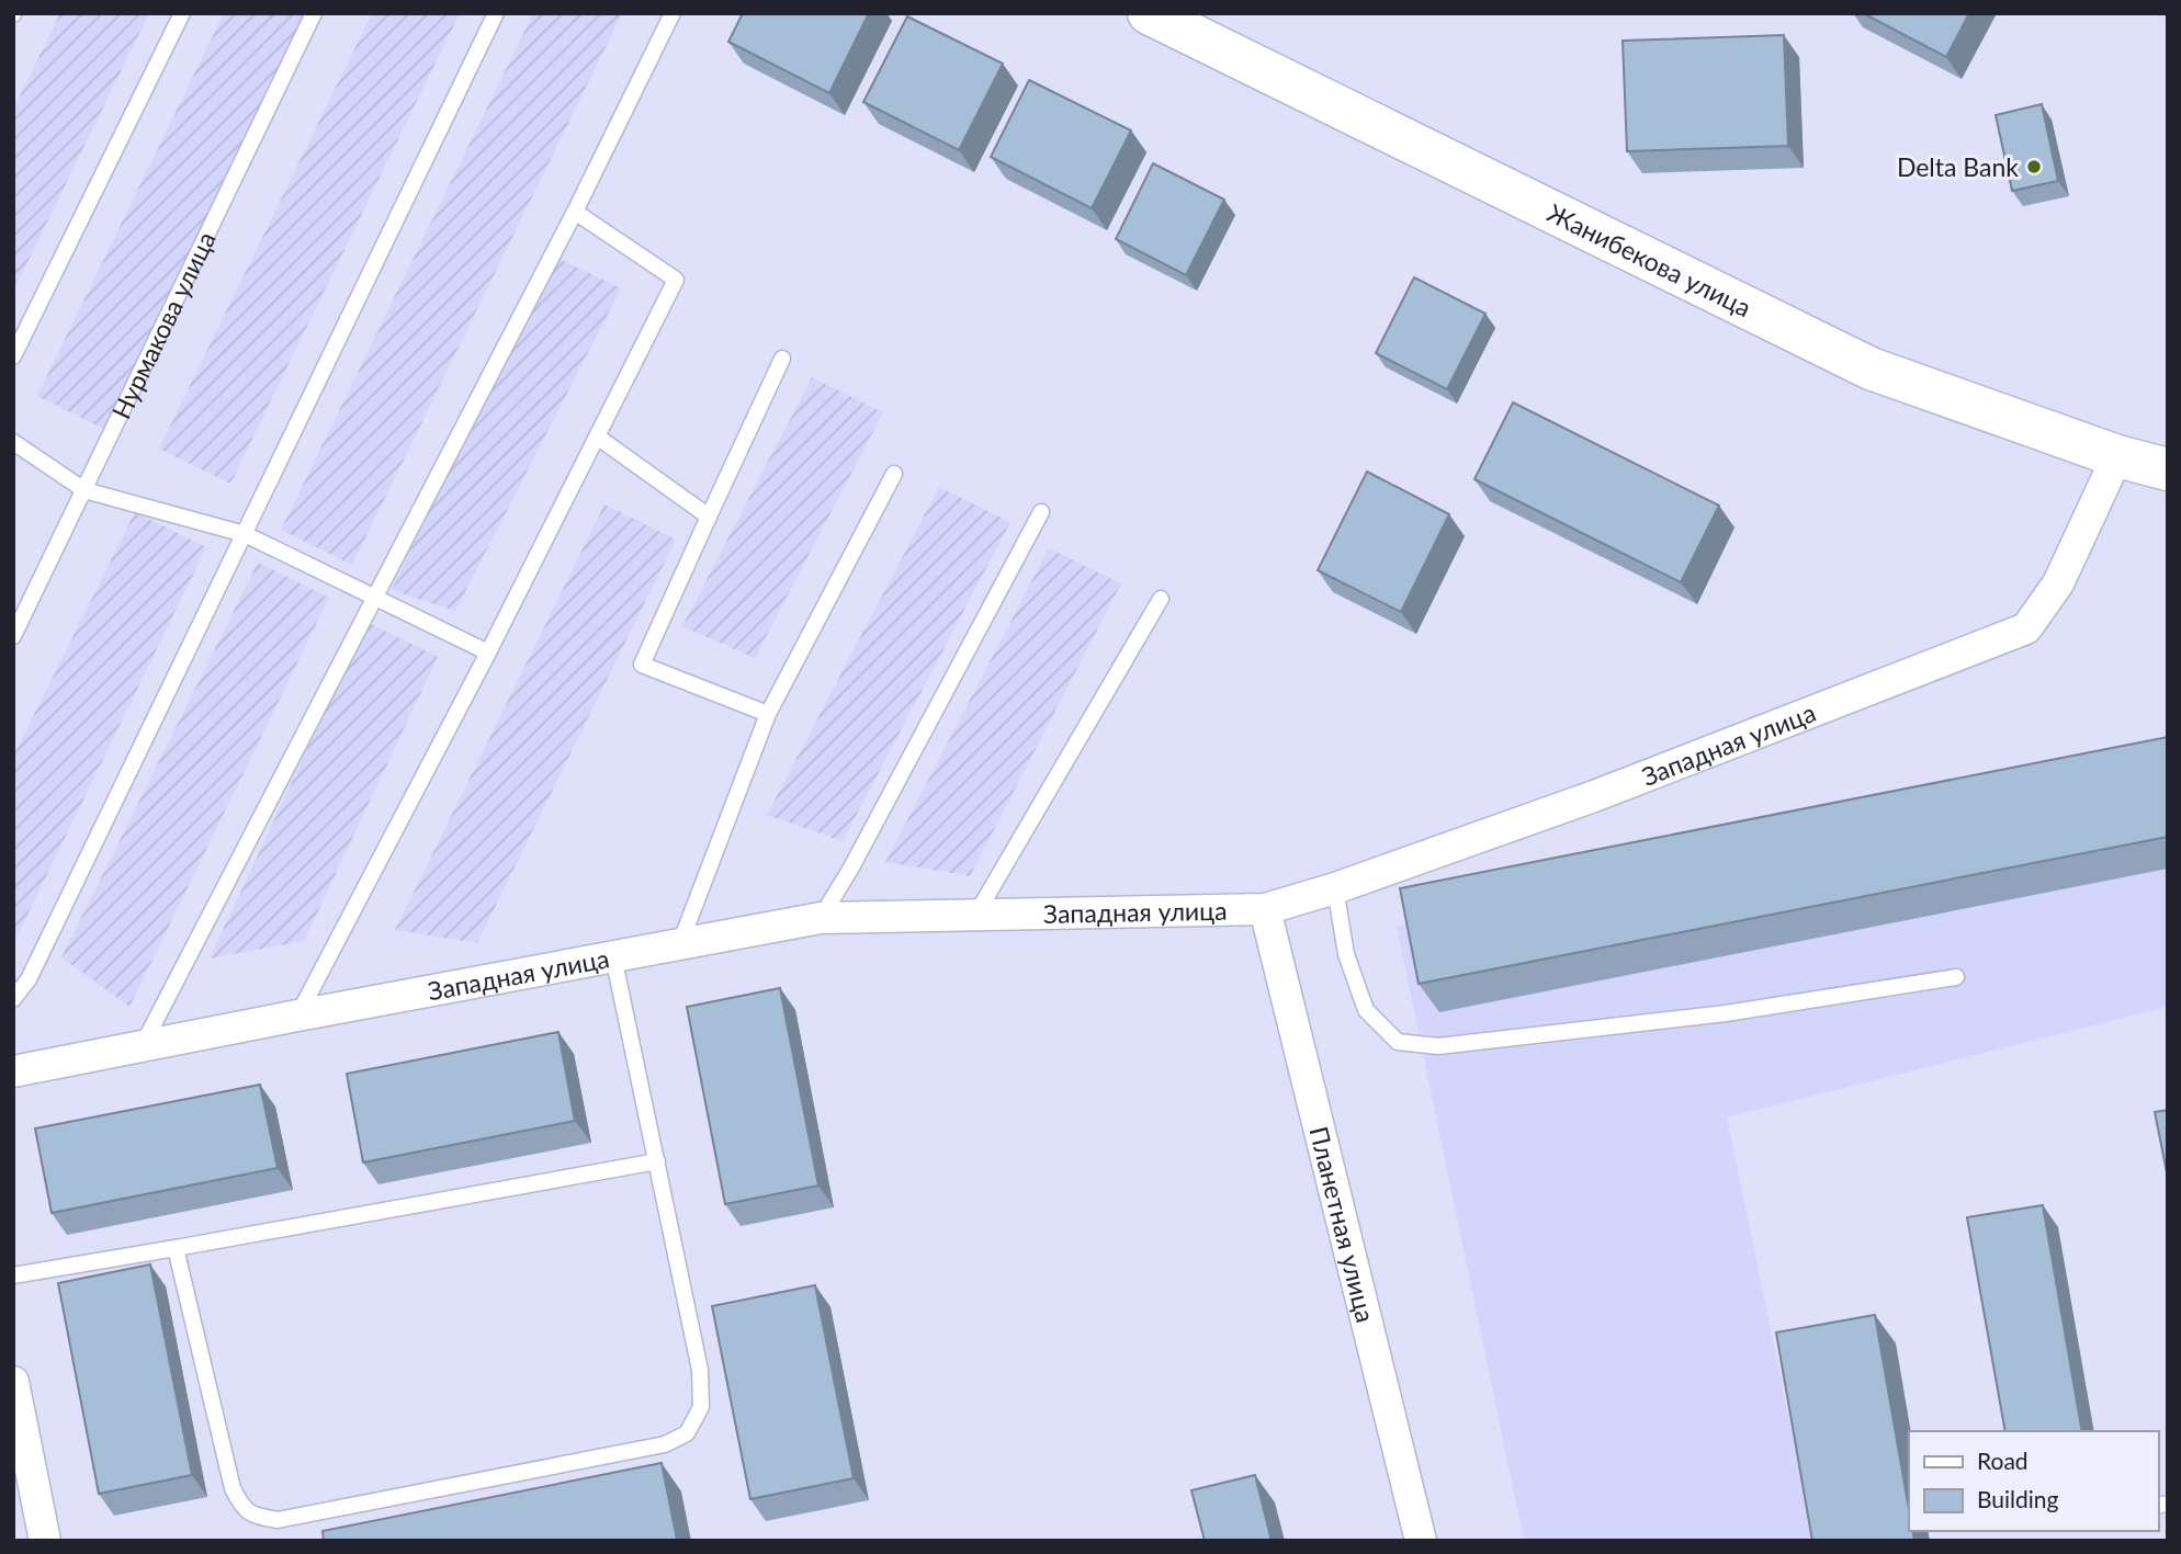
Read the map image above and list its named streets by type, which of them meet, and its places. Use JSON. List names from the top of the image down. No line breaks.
{"streets":{"street":["Жанибекова улица","Западная улица","Планетная улица"],"lane":["Нурмакова улица"]},"crossings":[["Жанибекова улица","Западная улица"],["Западная улица","Планетная улица"]],"places":["Delta Bank"],"legend":["Road","Building"]}
